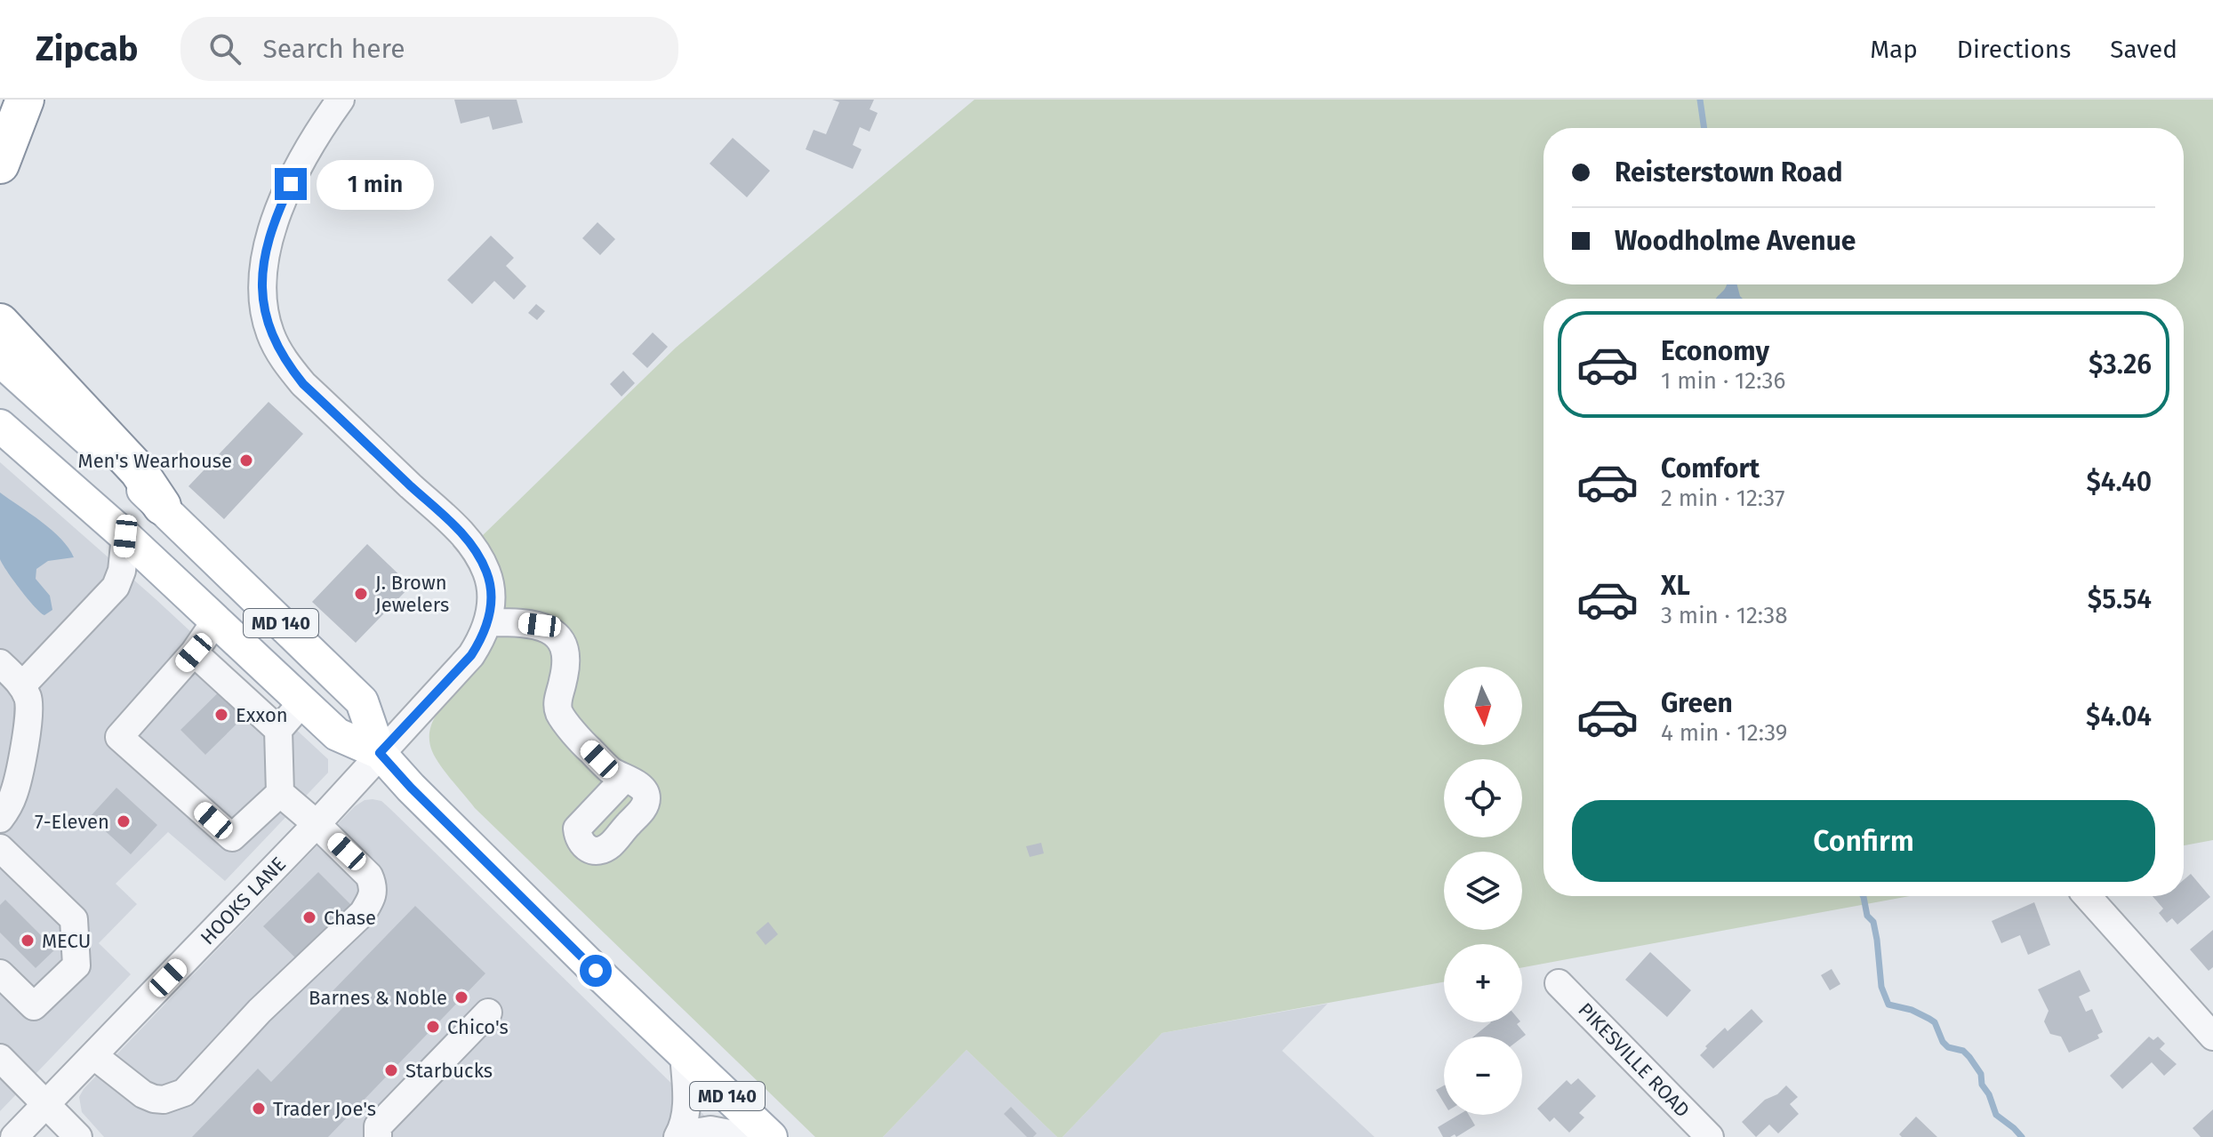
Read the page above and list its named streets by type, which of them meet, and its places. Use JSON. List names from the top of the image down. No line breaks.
{"streets":{"main road":["MD 140"],"street":["HOOKS LANE","PIKESVILLE ROAD"]},"crossings":[["MD 140","HOOKS LANE"]],"places":["Men's Wearhouse","J. Brown Jewelers","Exxon","7-Eleven","Chase","MECU","Barnes & Noble","Chico's","Starbucks","Trader Joe's"],"north":"bottom","page":{"header":"Zipcab","search":"Search here","nav":["Map","Directions","Saved"],"banner":["Reisterstown Road","Woodholme Avenue"],"bubble":"1 min","list":[{"name":"Economy","note":"1 min · 12:36","value":"$3.26"},{"name":"Comfort","note":"2 min · 12:37","value":"$4.40"},{"name":"XL","note":"3 min · 12:38","value":"$5.54"},{"name":"Green","note":"4 min · 12:39","value":"$4.04"}],"map_buttons":["+","−"],"buttons":"Confirm"}}
